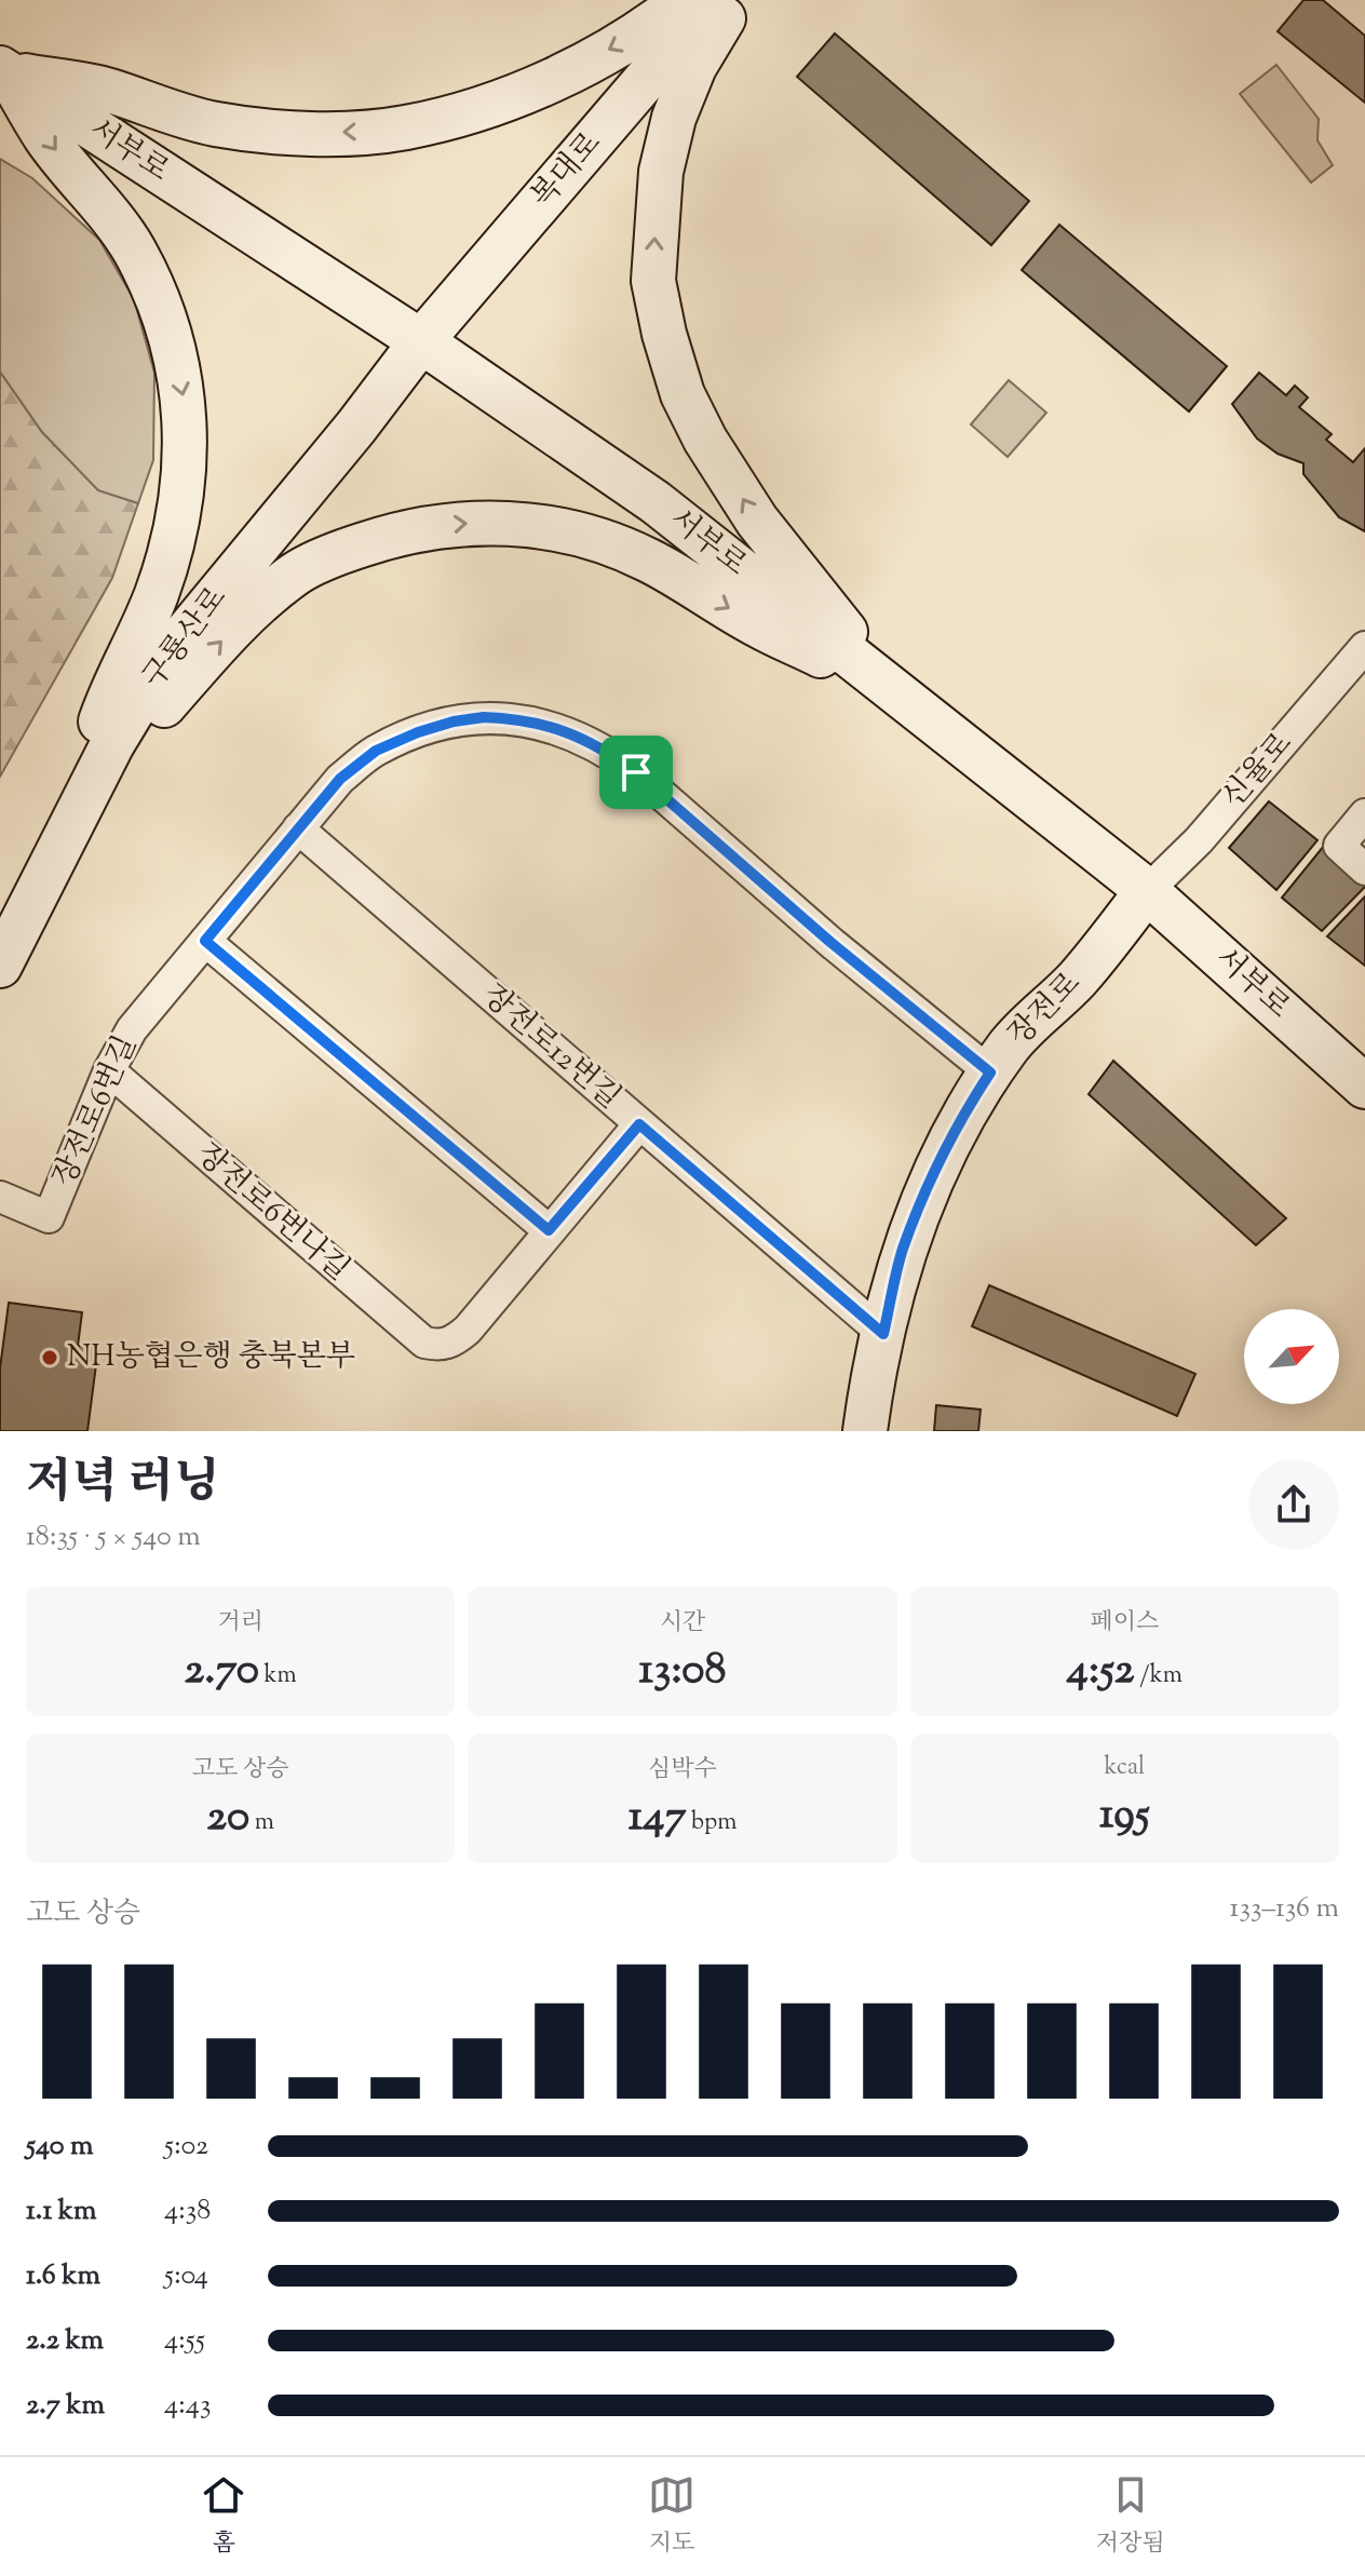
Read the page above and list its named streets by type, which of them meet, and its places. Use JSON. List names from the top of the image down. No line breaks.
{"streets":{"main road":["서부로","복대로","구룡산로","장전로"],"street":["신율로","장전로12번길","장전로6번길","장전로6번나길"]},"crossings":[["서부로","복대로"],["서부로","구룡산로"],["서부로","신율로"],["서부로","장전로"],["복대로","구룡산로"],["신율로","장전로"],["장전로","장전로12번길"],["장전로","장전로6번길"],["장전로12번길","장전로6번길"],["장전로6번길","장전로6번나길"]],"places":["NH농협은행 충북본부"],"north":"top right","page":{"heading":["저녁 러닝","18:35 · 5 × 540 m"],"stats":[["거리","2.70 km"],["시간","13:08"],["페이스","4:52 /km"],["고도 상승","20 m"],["심박수","147 bpm"],["kcal","195"]],"chart":["고도 상승","133–136 m"],"list":[{"name":"540 m","note":"5:02"},{"name":"1.1 km","note":"4:38"},{"name":"1.6 km","note":"5:04"},{"name":"2.2 km","note":"4:55"},{"name":"2.7 km","note":"4:43"}],"tabs":["홈","지도","저장됨"]}}
